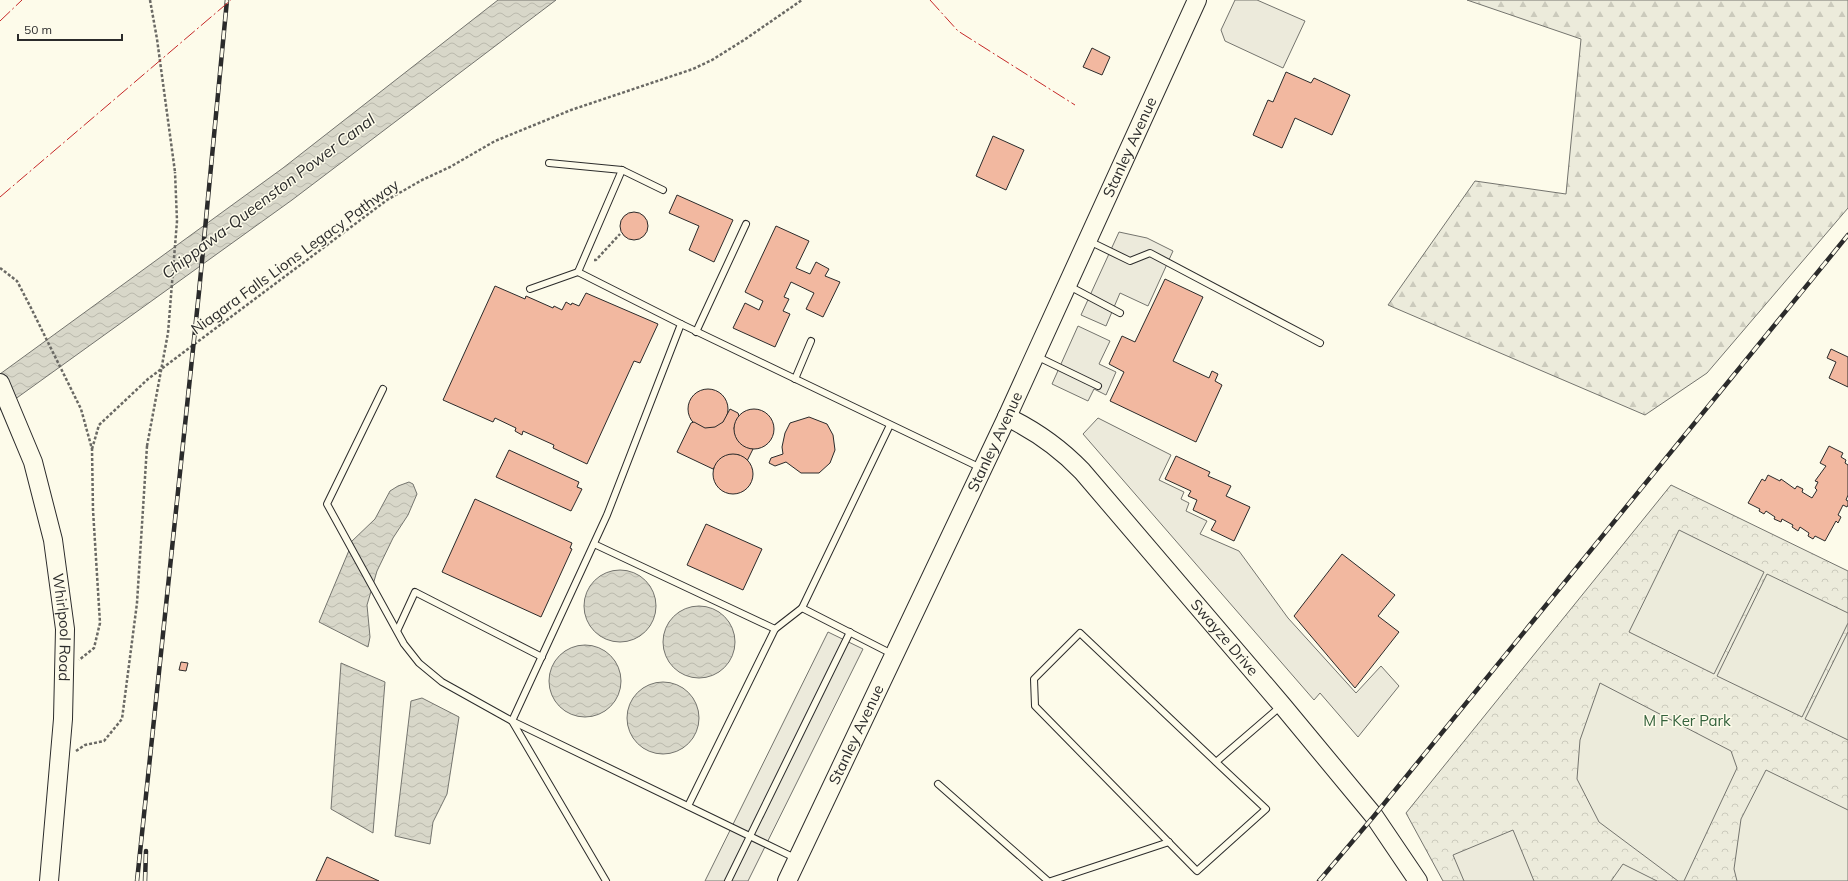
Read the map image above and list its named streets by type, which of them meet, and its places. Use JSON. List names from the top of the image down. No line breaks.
{"streets":{"street":["Stanley Avenue","Whirlpool Road","Swayze Drive"],"path":["Niagara Falls Lions Legacy Pathway"]},"crossings":[["Stanley Avenue","Swayze Drive"],["Niagara Falls Lions Legacy Pathway","Whirlpool Road"]],"water":["Chippawa-Queenston Power Canal"],"parks":["M F Ker Park"],"scale_bar":"50 m"}
